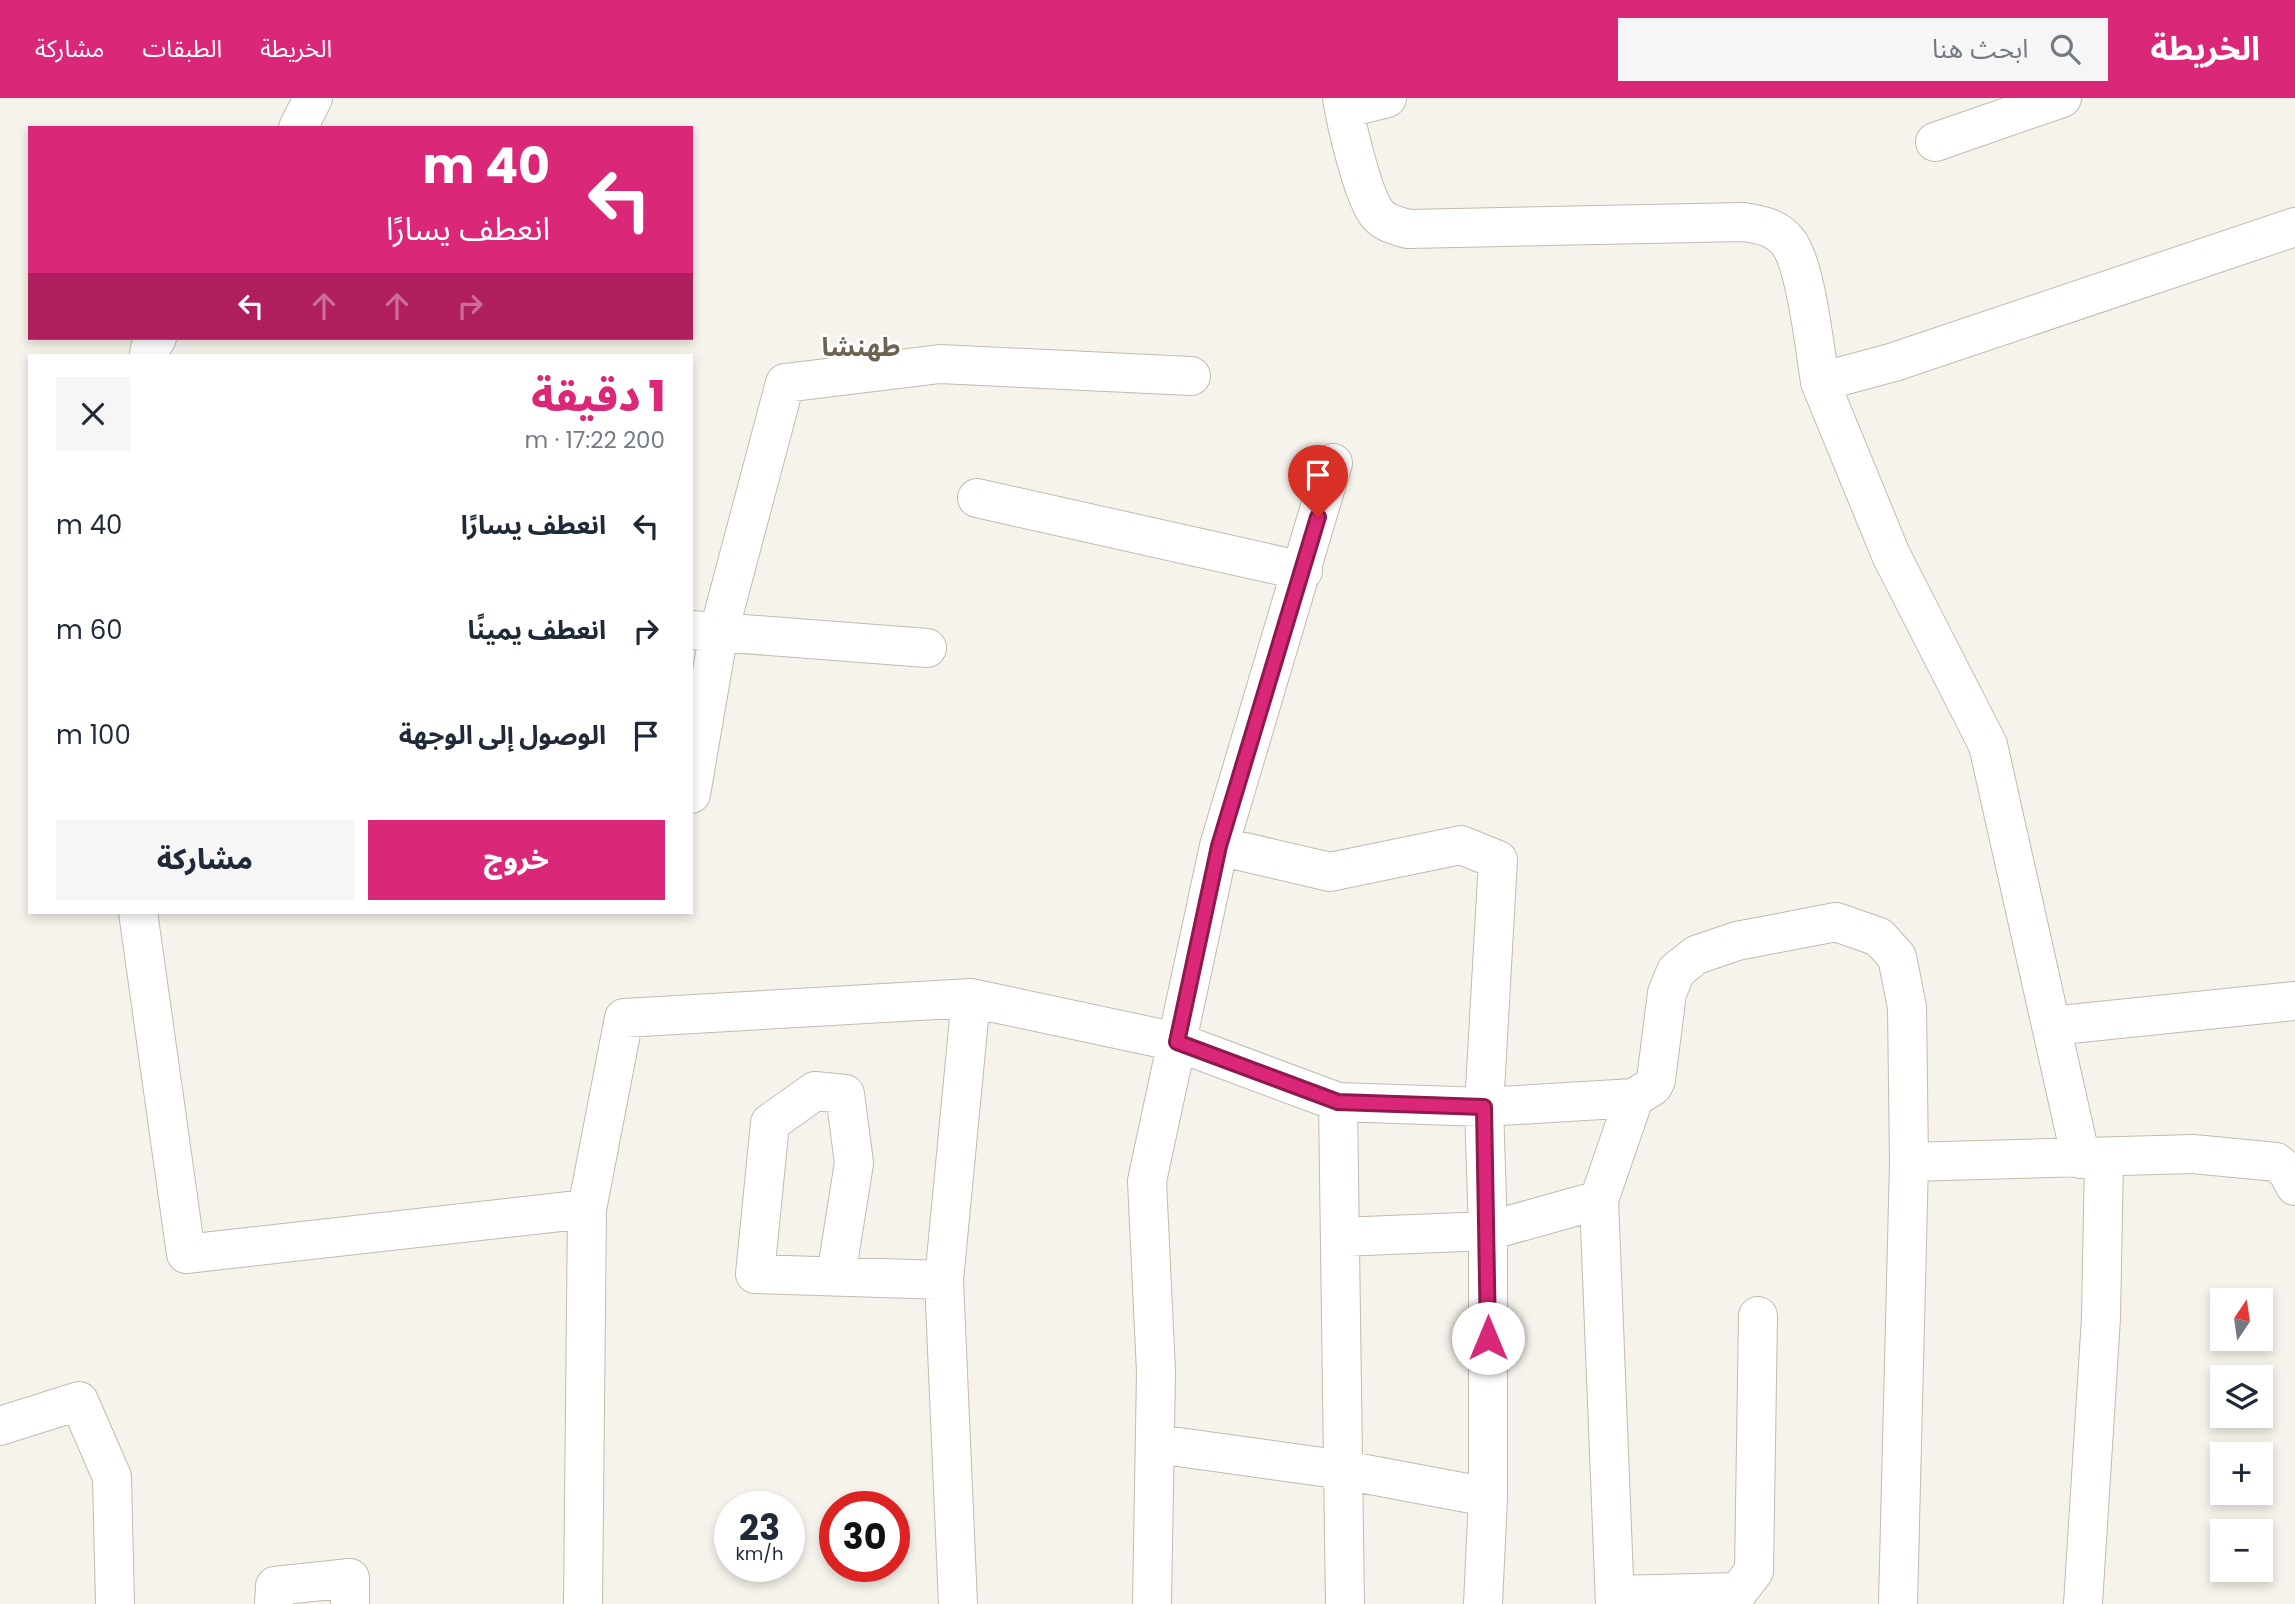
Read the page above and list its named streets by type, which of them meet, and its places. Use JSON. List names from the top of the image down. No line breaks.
{"districts":["طهنشا"],"north":"top","page":{"header":"الخريطة","search":"ابحث هنا","nav":["الخريطة","الطبقات","مشاركة"],"turn":["40 m","انعطف يسارًا"],"heading":["1 دقيقة","200 m · 17:22"],"list":[{"name":"انعطف يسارًا","value":"40 m"},{"name":"انعطف يمينًا","value":"60 m"},{"name":"الوصول إلى الوجهة","value":"100 m"}],"buttons":["خروج","مشاركة"],"map_buttons":["+","−"],"speed":"23 km/h","limit":"30"}}
